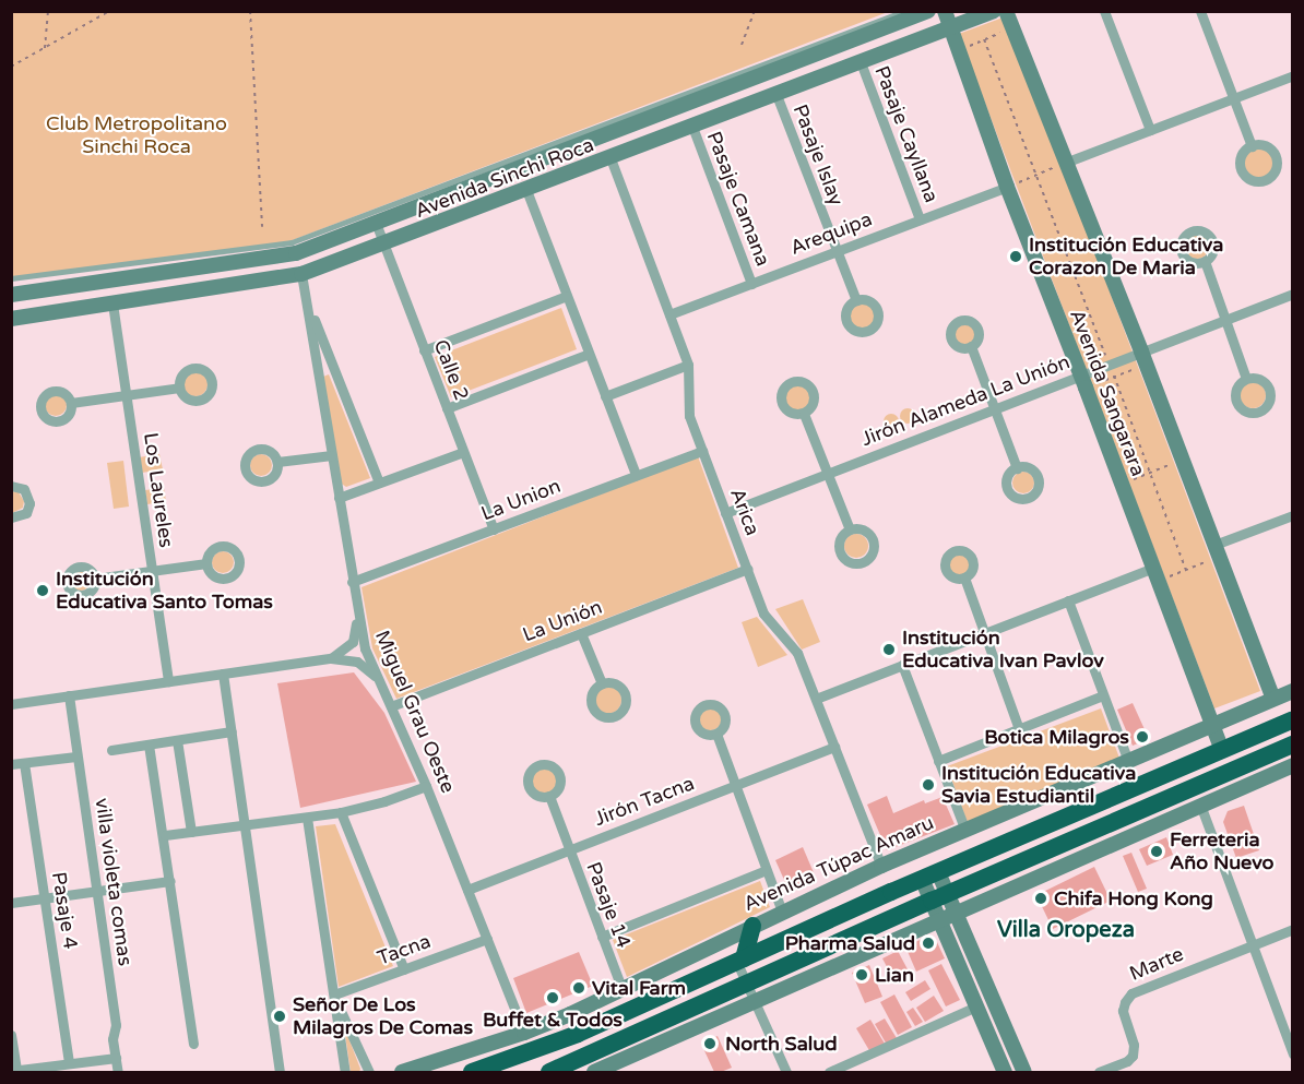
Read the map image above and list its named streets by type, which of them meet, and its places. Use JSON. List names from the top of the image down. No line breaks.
{"streets":{"street":["Pasaje Cayllana","Pasaje Islay","Avenida Sinchi Roca","Pasaje Camana","Arequipa","Calle 2","Avenida Sangarara","Jirón Alameda La Unión","Los Laureles","La Union","Arica","La Unión","Miguel Grau Oeste","Jirón Tacna","Avenida Túpac Amaru","villa violeta comas","Pasaje 14","Pasaje 4","Tacna","Marte"]},"crossings":[["Pasaje Cayllana","Avenida Sinchi Roca"],["Pasaje Cayllana","Arequipa"],["Pasaje Islay","Avenida Sinchi Roca"],["Pasaje Islay","Arequipa"],["Avenida Sinchi Roca","Pasaje Camana"],["Avenida Sinchi Roca","Calle 2"],["Avenida Sinchi Roca","Avenida Sangarara"],["Avenida Sinchi Roca","Los Laureles"],["Avenida Sinchi Roca","Arica"],["Avenida Sinchi Roca","Miguel Grau Oeste"],["Pasaje Camana","Arequipa"],["Arequipa","Avenida Sangarara"],["Arequipa","Arica"],["Calle 2","La Union"],["Avenida Sangarara","Jirón Alameda La Unión"],["Avenida Sangarara","Avenida Túpac Amaru"],["Jirón Alameda La Unión","Arica"],["La Union","Arica"],["La Union","Miguel Grau Oeste"],["Arica","La Unión"],["Arica","Jirón Tacna"],["Arica","Avenida Túpac Amaru"],["La Unión","Miguel Grau Oeste"],["Miguel Grau Oeste","Jirón Tacna"],["Miguel Grau Oeste","Avenida Túpac Amaru"],["Miguel Grau Oeste","Tacna"],["Jirón Tacna","Pasaje 14"],["Avenida Túpac Amaru","Pasaje 14"]],"districts":["Villa Oropeza"],"parks":["Club Metropolitano Sinchi Roca"],"places":["Institución Educativa Corazon De Maria","Institución Educativa Santo Tomas","Institución Educativa Ivan Pavlov","Botica Milagros","Institución Educativa Savia Estudiantil","Ferreteria Año Nuevo","Chifa Hong Kong","Pharma Salud","Lian","Vital Farm","Buffet & Todos","Señor De Los Milagros De Comas","North Salud"]}
